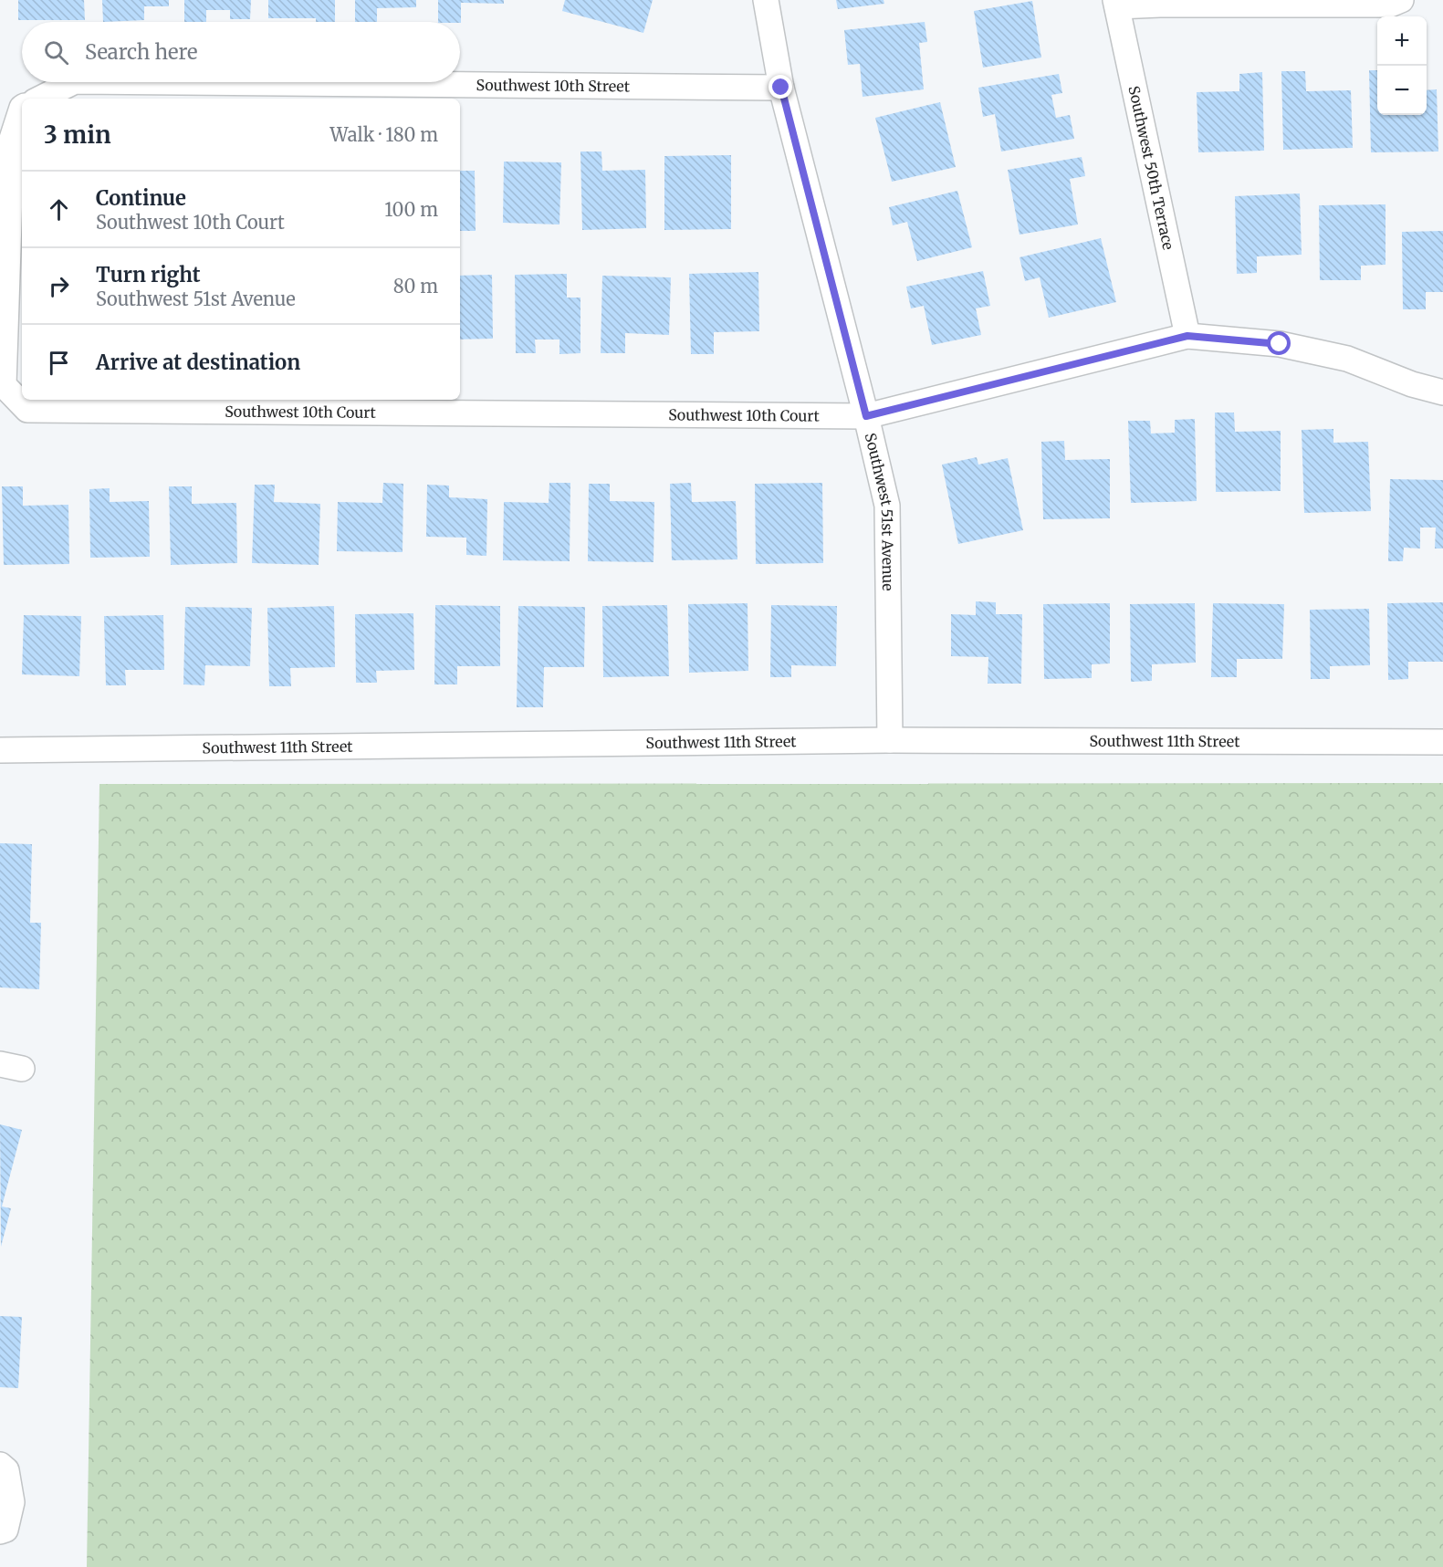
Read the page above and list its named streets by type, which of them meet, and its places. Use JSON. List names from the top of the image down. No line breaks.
{"streets":{"street":["Southwest 10th Street","Southwest 50th Terrace","Southwest 10th Court","Southwest 51st Avenue","Southwest 11th Street"]},"crossings":[["Southwest 10th Street","Southwest 51st Avenue"],["Southwest 50th Terrace","Southwest 10th Court"],["Southwest 10th Court","Southwest 51st Avenue"],["Southwest 51st Avenue","Southwest 11th Street"]],"page":{"map_buttons":["+","−"],"search":"Search here","heading":["3 min","Walk · 180 m"],"list":[["Continue","Southwest 10th Court","100 m"],["Turn right","Southwest 51st Avenue","80 m"],"Arrive at destination"]}}
